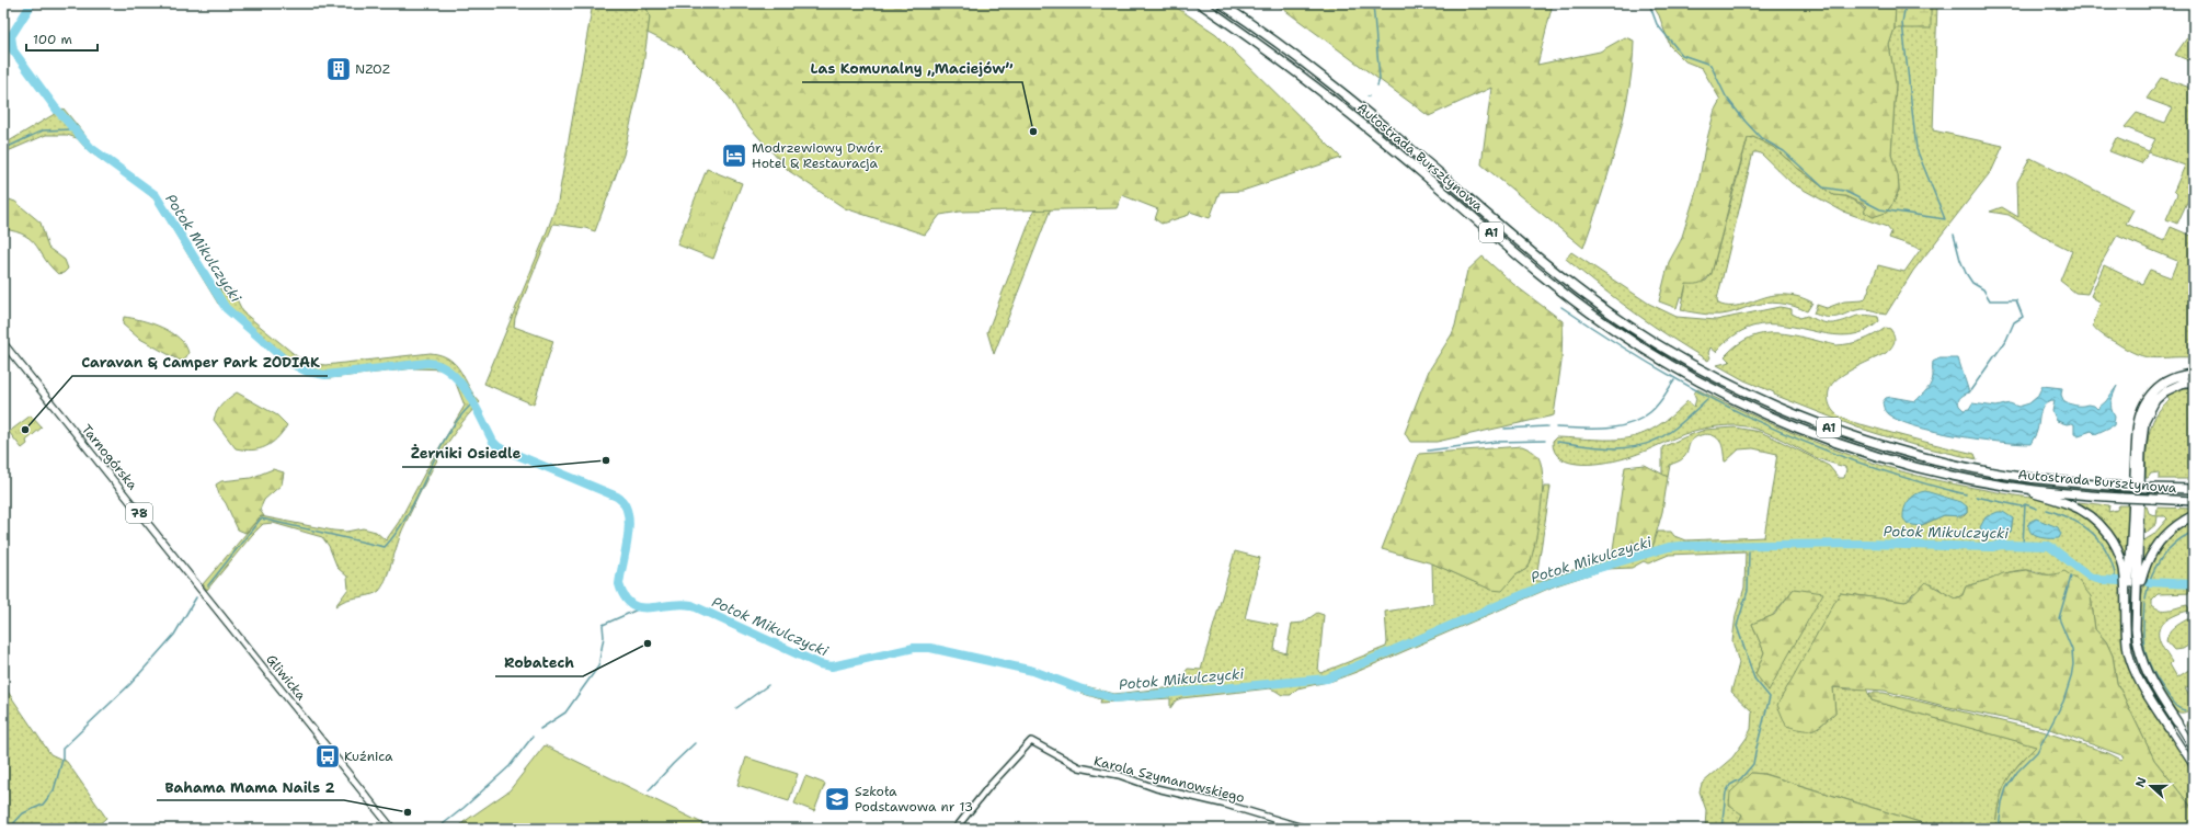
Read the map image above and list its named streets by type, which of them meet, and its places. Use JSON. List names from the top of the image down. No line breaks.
{"streets":{"highway":["Autostrada Bursztynowa","A1"],"main road":["Tarnogórska","78","Gliwicka"],"street":["Karola Szymanowskiego"]},"crossings":[["Tarnogórska","Gliwicka"]],"water":["Potok Mikulczycki"],"places":{"building":["NZOZ"],"other":["Las Komunalny „Maciejów”","Caravan & Camper Park ZODIAK","Żerniki Osiedle","Robatech","Bahama Mama Nails 2"],"hotel":["Modrzewiowy Dwór. Hotel & Restauracja"],"bus stop":["Kuźnica"],"school or university":["Szkoła Podstawowa nr 13"]},"scale_bar":"100 m","north":"left"}
